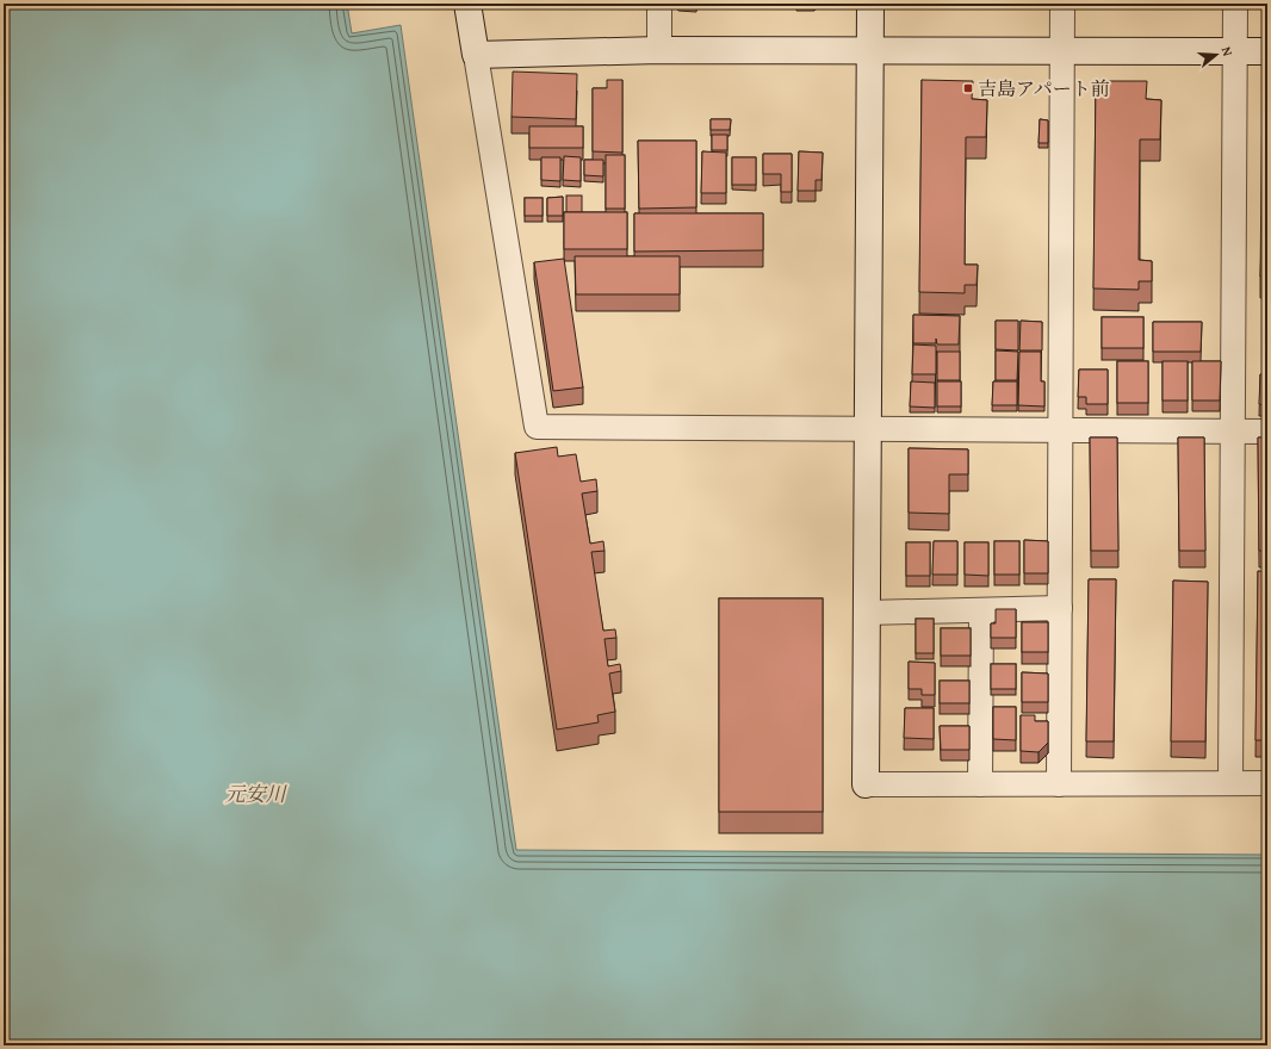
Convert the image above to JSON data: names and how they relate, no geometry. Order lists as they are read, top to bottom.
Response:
{
  "water": ["元安川"],
  "places": {
    "transit": ["吉島アパート前"]
  },
  "north": "right"
}
